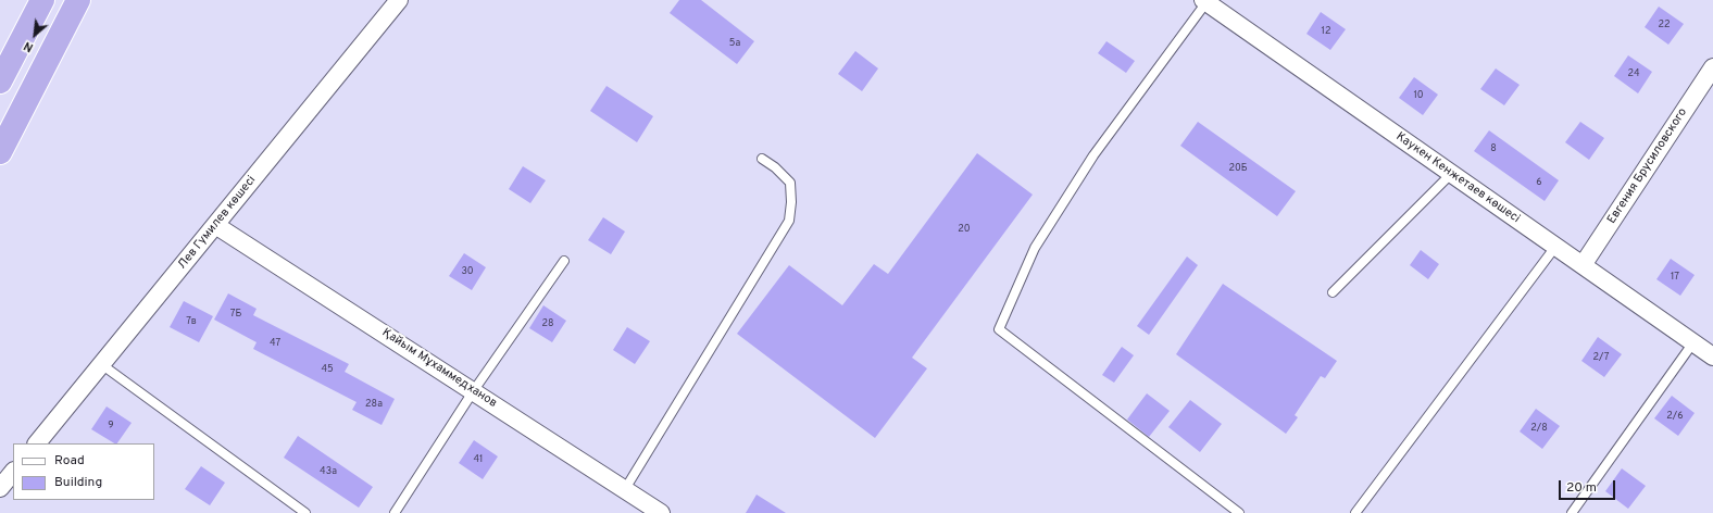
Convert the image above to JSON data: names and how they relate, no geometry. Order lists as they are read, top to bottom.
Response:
{
  "streets": {
    "street": [
      "Евгения Брусиловского",
      "Каукен Кенжетаев көшесі",
      "Лев Гумилев көшесі",
      "Қайым Мұхаммедханов"
    ]
  },
  "crossings": [
    ["Евгения Брусиловского", "Каукен Кенжетаев көшесі"],
    ["Лев Гумилев көшесі", "Қайым Мұхаммедханов"]
  ],
  "house_numbers": [
    "22",
    "12",
    "5а",
    "24",
    "10",
    "8",
    "20Б",
    "6",
    "20",
    "30",
    "17",
    "7Б",
    "7в",
    "28",
    "47",
    "2/7",
    "45",
    "28а",
    "2/6",
    "9",
    "2/8",
    "41",
    "43а"
  ],
  "legend": ["Road", "Building"],
  "scale_bar": "20 m",
  "north": "bottom left"
}
